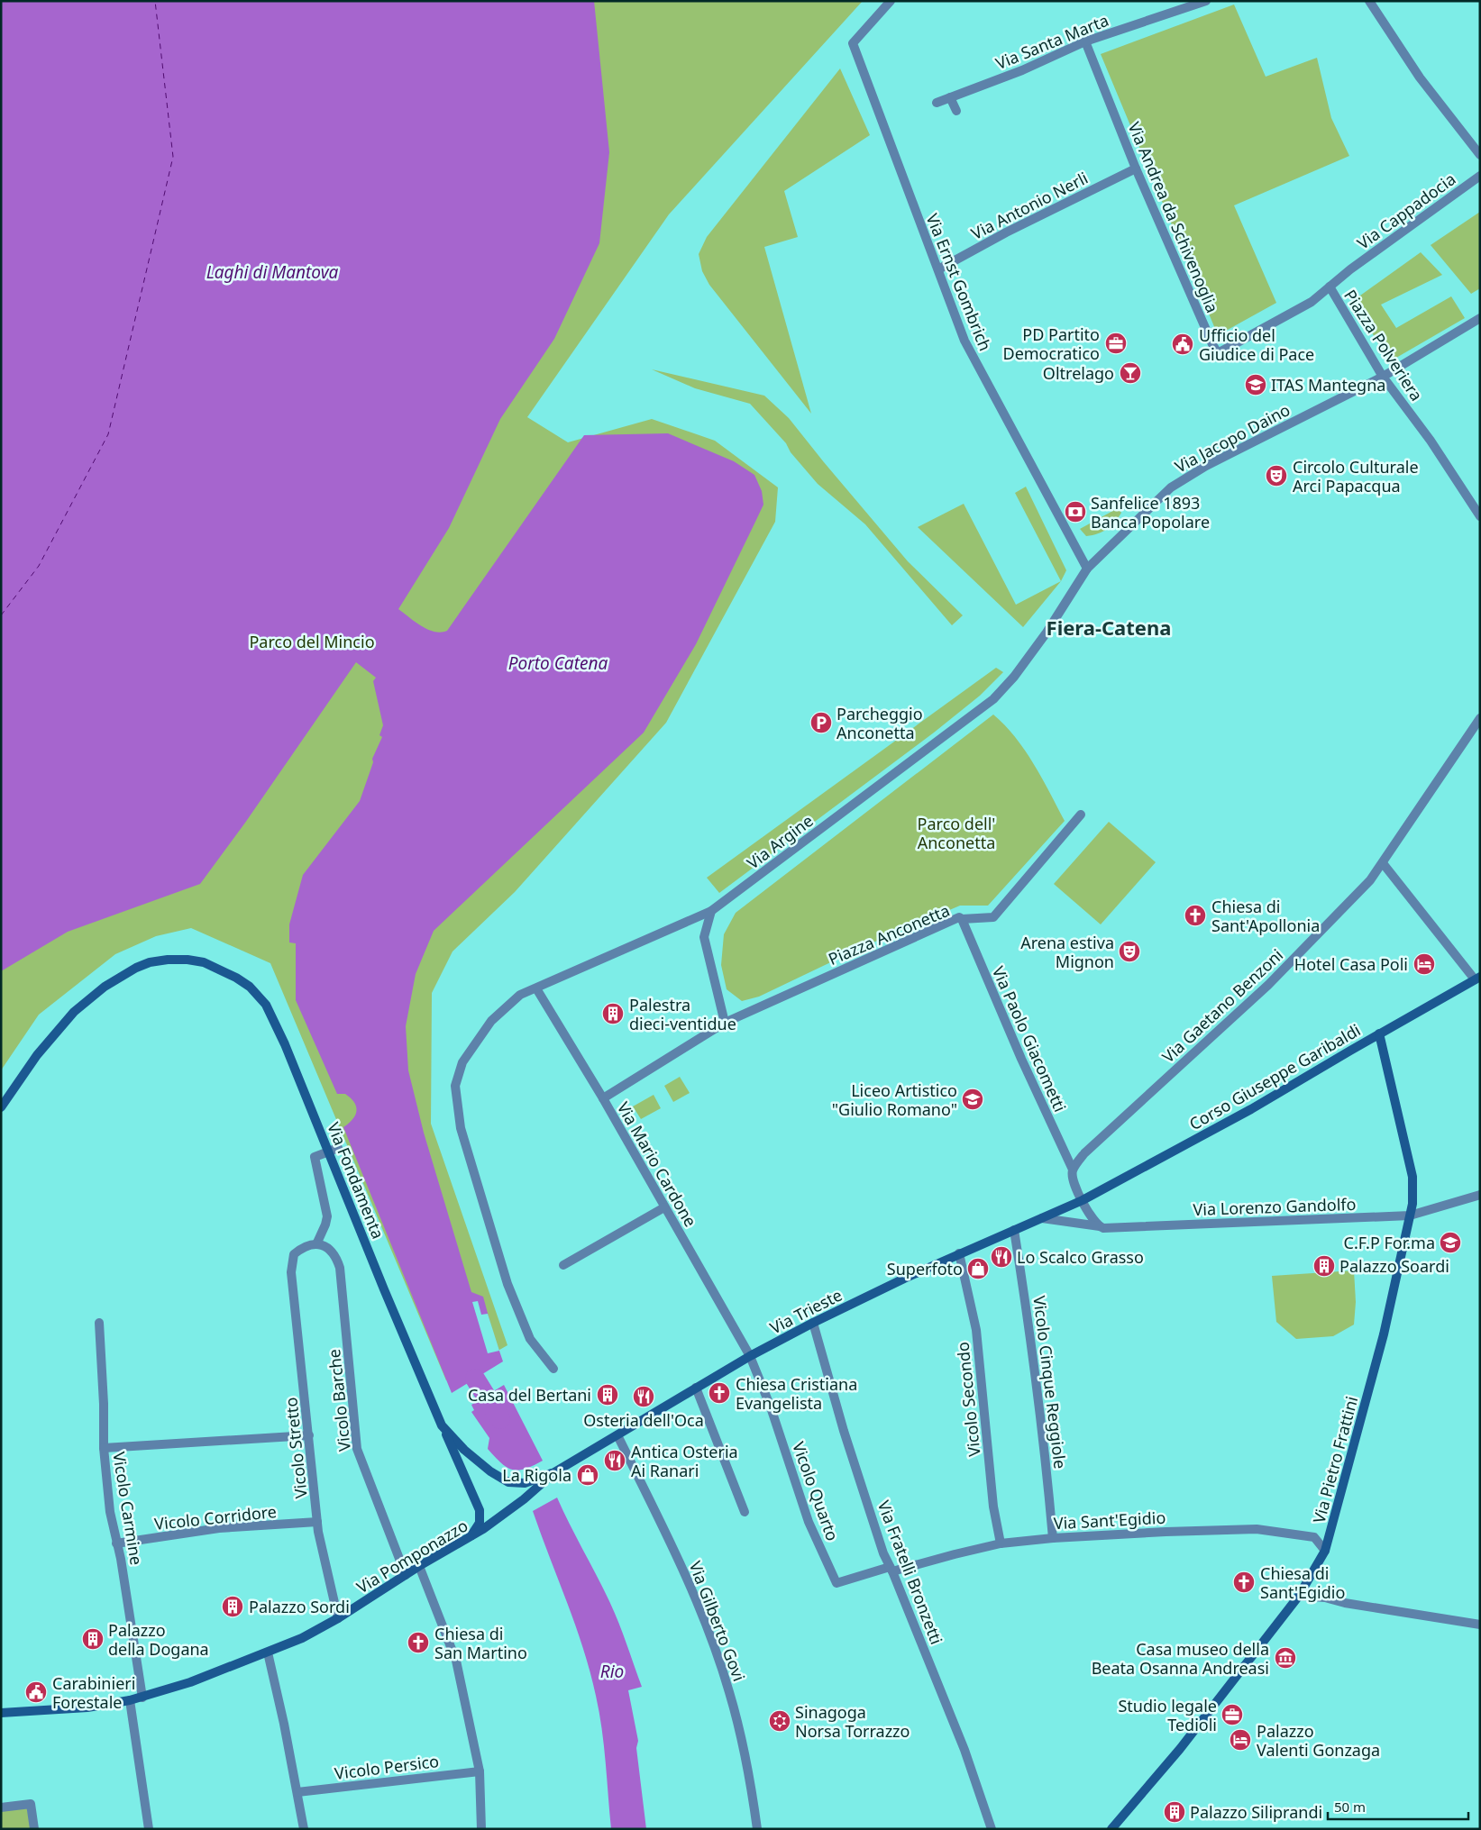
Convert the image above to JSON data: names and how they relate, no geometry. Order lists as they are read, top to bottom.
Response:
{
  "streets": {
    "main road": [
      "Corso Giuseppe Garibaldi",
      "Via Fondamenta",
      "Via Trieste",
      "Via Pietro Frattini",
      "Via Pomponazzo"
    ],
    "street": [
      "Via Santa Marta",
      "Via Antonio Nerli",
      "Via Cappadocia",
      "Via Andrea da Schivenoglia",
      "Via Ernst Gombrich",
      "Piazza Polveriera",
      "Via Jacopo Daino",
      "Via Argine",
      "Piazza Anconetta",
      "Via Gaetano Benzoni",
      "Via Paolo Giacometti",
      "Via Mario Cardone",
      "Via Lorenzo Gandolfo",
      "Vicolo Cinque Reggiole",
      "Vicolo Secondo",
      "Vicolo Barche",
      "Vicolo Stretto",
      "Vicolo Quarto",
      "Vicolo Carmine",
      "Vicolo Corridore",
      "Via Sant'Egidio",
      "Via Fratelli Bronzetti",
      "Via Gilberto Govi",
      "Vicolo Persico"
    ]
  },
  "crossings": [
    ["Via Santa Marta", "Via Andrea da Schivenoglia"],
    ["Via Antonio Nerli", "Via Andrea da Schivenoglia"],
    ["Via Antonio Nerli", "Via Ernst Gombrich"],
    ["Via Cappadocia", "Via Andrea da Schivenoglia"],
    ["Via Cappadocia", "Piazza Polveriera"],
    ["Via Andrea da Schivenoglia", "Piazza Polveriera"],
    ["Via Ernst Gombrich", "Via Jacopo Daino"],
    ["Piazza Polveriera", "Via Jacopo Daino"],
    ["Via Jacopo Daino", "Via Argine"],
    ["Via Argine", "Via Mario Cardone"],
    ["Piazza Anconetta", "Via Paolo Giacometti"],
    ["Piazza Anconetta", "Via Mario Cardone"],
    ["Via Gaetano Benzoni", "Via Paolo Giacometti"],
    ["Corso Giuseppe Garibaldi", "Via Trieste"],
    ["Corso Giuseppe Garibaldi", "Via Pietro Frattini"],
    ["Via Mario Cardone", "Via Trieste"],
    ["Via Mario Cardone", "Vicolo Quarto"],
    ["Via Fondamenta", "Via Trieste"],
    ["Via Fondamenta", "Via Pomponazzo"],
    ["Via Lorenzo Gandolfo", "Via Trieste"],
    ["Via Lorenzo Gandolfo", "Via Pietro Frattini"],
    ["Via Trieste", "Vicolo Cinque Reggiole"],
    ["Via Trieste", "Vicolo Secondo"],
    ["Via Trieste", "Vicolo Quarto"],
    ["Via Trieste", "Via Pomponazzo"],
    ["Via Trieste", "Via Fratelli Bronzetti"],
    ["Via Trieste", "Via Gilberto Govi"],
    ["Vicolo Cinque Reggiole", "Via Sant'Egidio"],
    ["Vicolo Secondo", "Via Sant'Egidio"],
    ["Vicolo Barche", "Vicolo Stretto"],
    ["Vicolo Barche", "Via Pomponazzo"],
    ["Vicolo Stretto", "Vicolo Corridore"],
    ["Vicolo Stretto", "Via Pomponazzo"],
    ["Via Pietro Frattini", "Via Sant'Egidio"],
    ["Vicolo Quarto", "Via Sant'Egidio"],
    ["Vicolo Quarto", "Via Fratelli Bronzetti"],
    ["Vicolo Carmine", "Vicolo Corridore"],
    ["Vicolo Carmine", "Via Pomponazzo"],
    ["Via Sant'Egidio", "Via Fratelli Bronzetti"]
  ],
  "districts": ["Fiera-Catena"],
  "water": ["Laghi di Mantova", "Porto Catena", "Rio"],
  "parks": ["Parco del Mincio", "Parco dell' Anconetta"],
  "places": {
    "office": ["PD Partito Democratico", "Studio legale Tedioli"],
    "public building": ["Ufficio del Giudice di Pace", "Carabinieri Forestale"],
    "bar": ["Oltrelago"],
    "school or university": ["ITAS Mantegna", "Liceo Artistico \"Giulio Romano\"", "C.F.P For.ma"],
    "theatre": ["Circolo Culturale Arci Papacqua", "Arena estiva Mignon"],
    "bank": ["Sanfelice 1893 Banca Popolare"],
    "parking": ["Parcheggio Anconetta"],
    "church": [
      "Chiesa di Sant'Apollonia",
      "Chiesa Cristiana Evangelista",
      "Chiesa di Sant'Egidio",
      "Chiesa di San Martino"
    ],
    "hotel": ["Hotel Casa Poli", "Palazzo Valenti Gonzaga"],
    "building": [
      "Palestra dieci-ventidue",
      "Palazzo Soardi",
      "Casa del Bertani",
      "Palazzo Sordi",
      "Palazzo della Dogana",
      "Palazzo Siliprandi"
    ],
    "restaurant": ["Lo Scalco Grasso", "Osteria dell'Oca", "Antica Osteria Ai Ranari"],
    "shop": ["Superfoto", "La Rigola"],
    "museum": ["Casa museo della Beata Osanna Andreasi"],
    "synagogue": ["Sinagoga Norsa Torrazzo"]
  },
  "scale_bar": "50 m"
}
